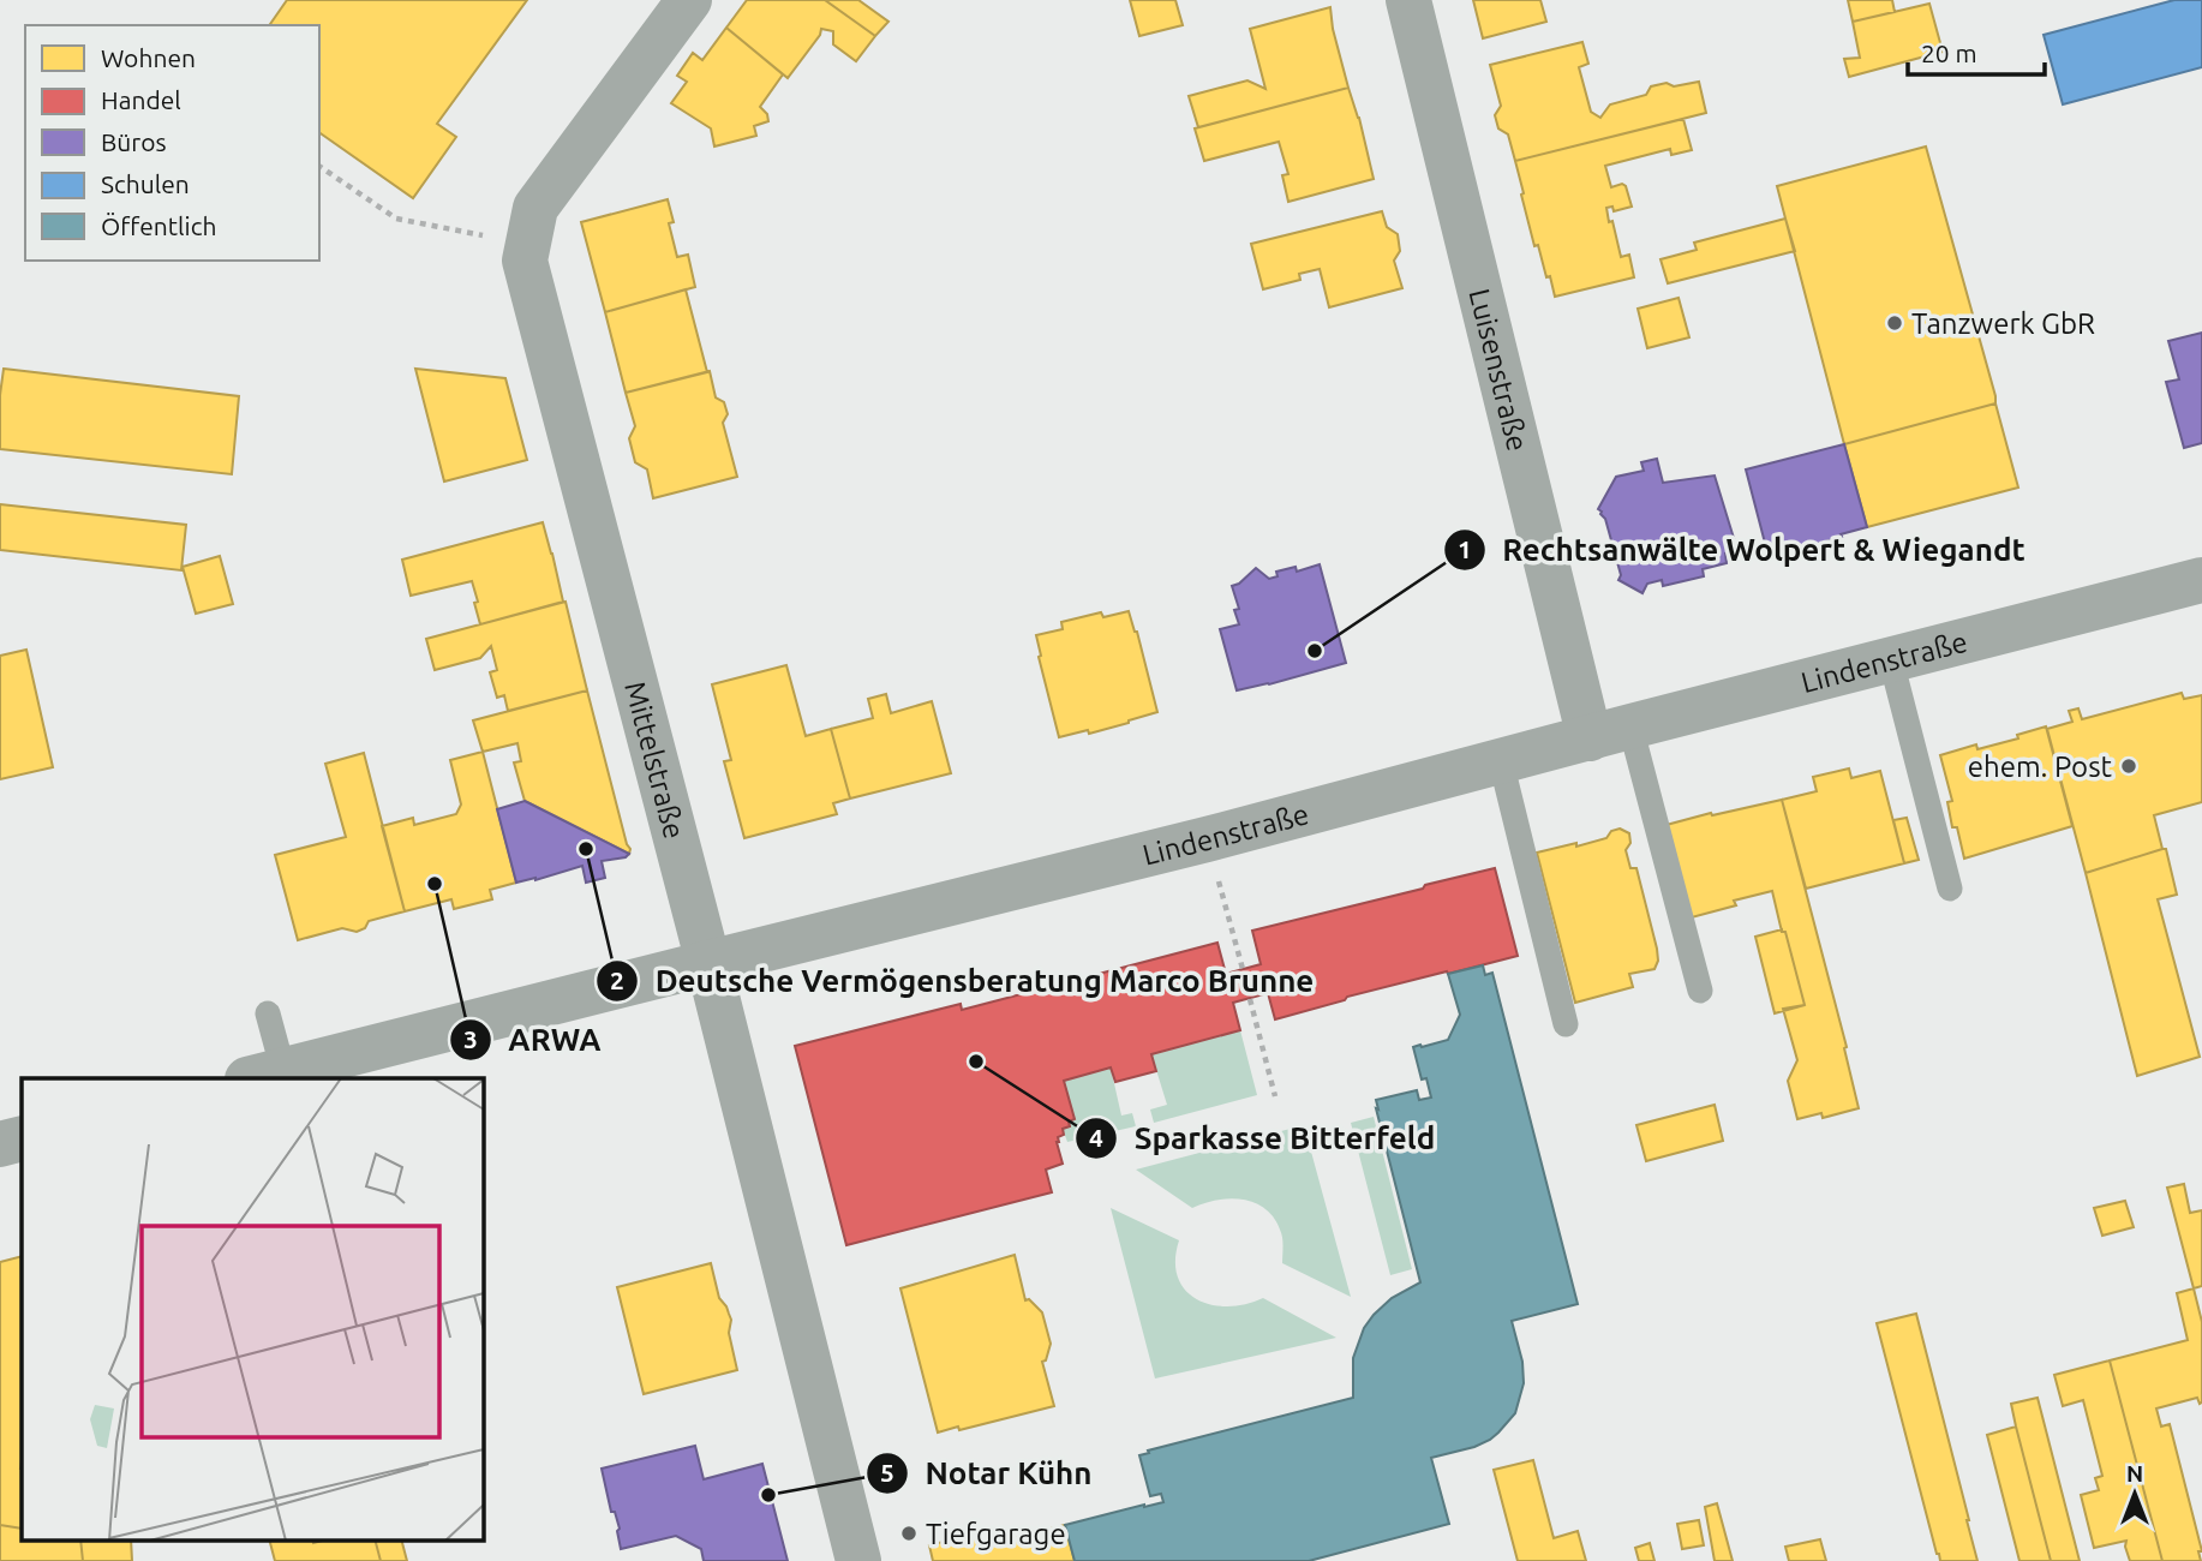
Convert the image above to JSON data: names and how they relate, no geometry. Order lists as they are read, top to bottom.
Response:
{
  "streets": {
    "street": ["Luisenstraße", "Lindenstraße", "Mittelstraße"]
  },
  "crossings": [
    ["Luisenstraße", "Lindenstraße"],
    ["Lindenstraße", "Mittelstraße"]
  ],
  "places": [
    "Tanzwerk GbR",
    "Rechtsanwälte Wolpert & Wiegandt",
    "ehem. Post",
    "Deutsche Vermögensberatung Marco Brunne",
    "ARWA",
    "Sparkasse Bitterfeld",
    "Notar Kühn",
    "Tiefgarage"
  ],
  "legend": [
    "Wohnen",
    "Handel",
    "Büros",
    "Schulen",
    "Öffentlich"
  ],
  "scale_bar": "20 m",
  "north": "top"
}
